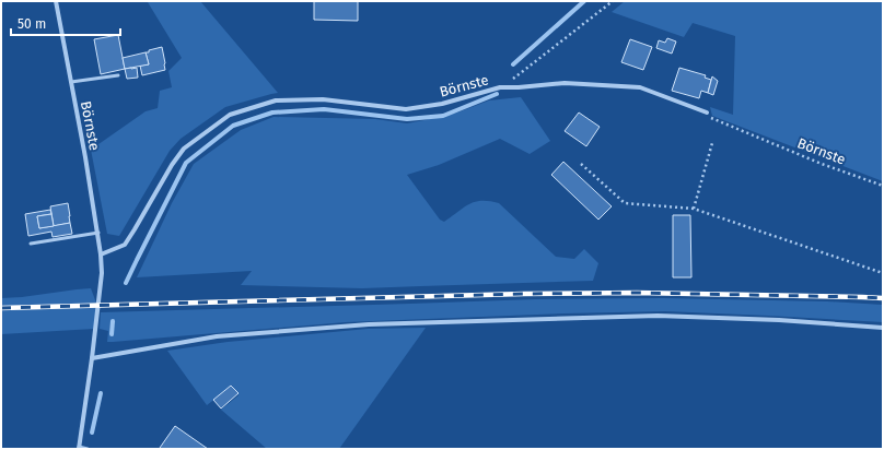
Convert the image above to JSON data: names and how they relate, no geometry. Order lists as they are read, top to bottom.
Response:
{
  "streets": {
    "street": ["Börnste"]
  },
  "scale_bar": "50 m"
}
